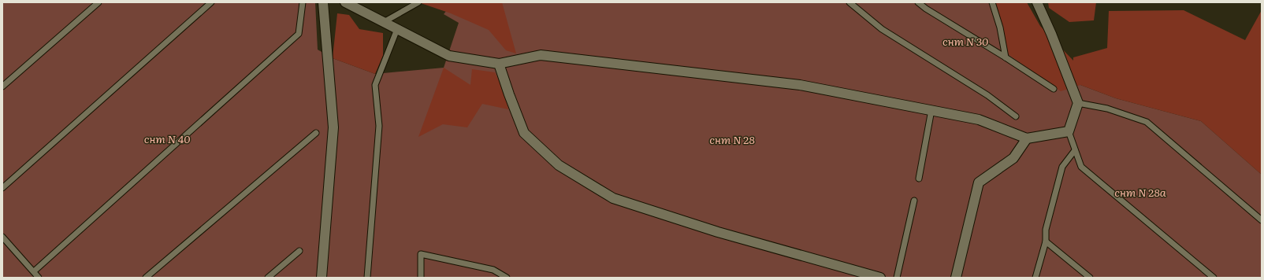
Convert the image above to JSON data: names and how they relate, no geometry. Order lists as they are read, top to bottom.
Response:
{
  "parks": [
    "снт N 30",
    "снт N 40",
    "снт N 28",
    "снт N 28а"
  ]
}
